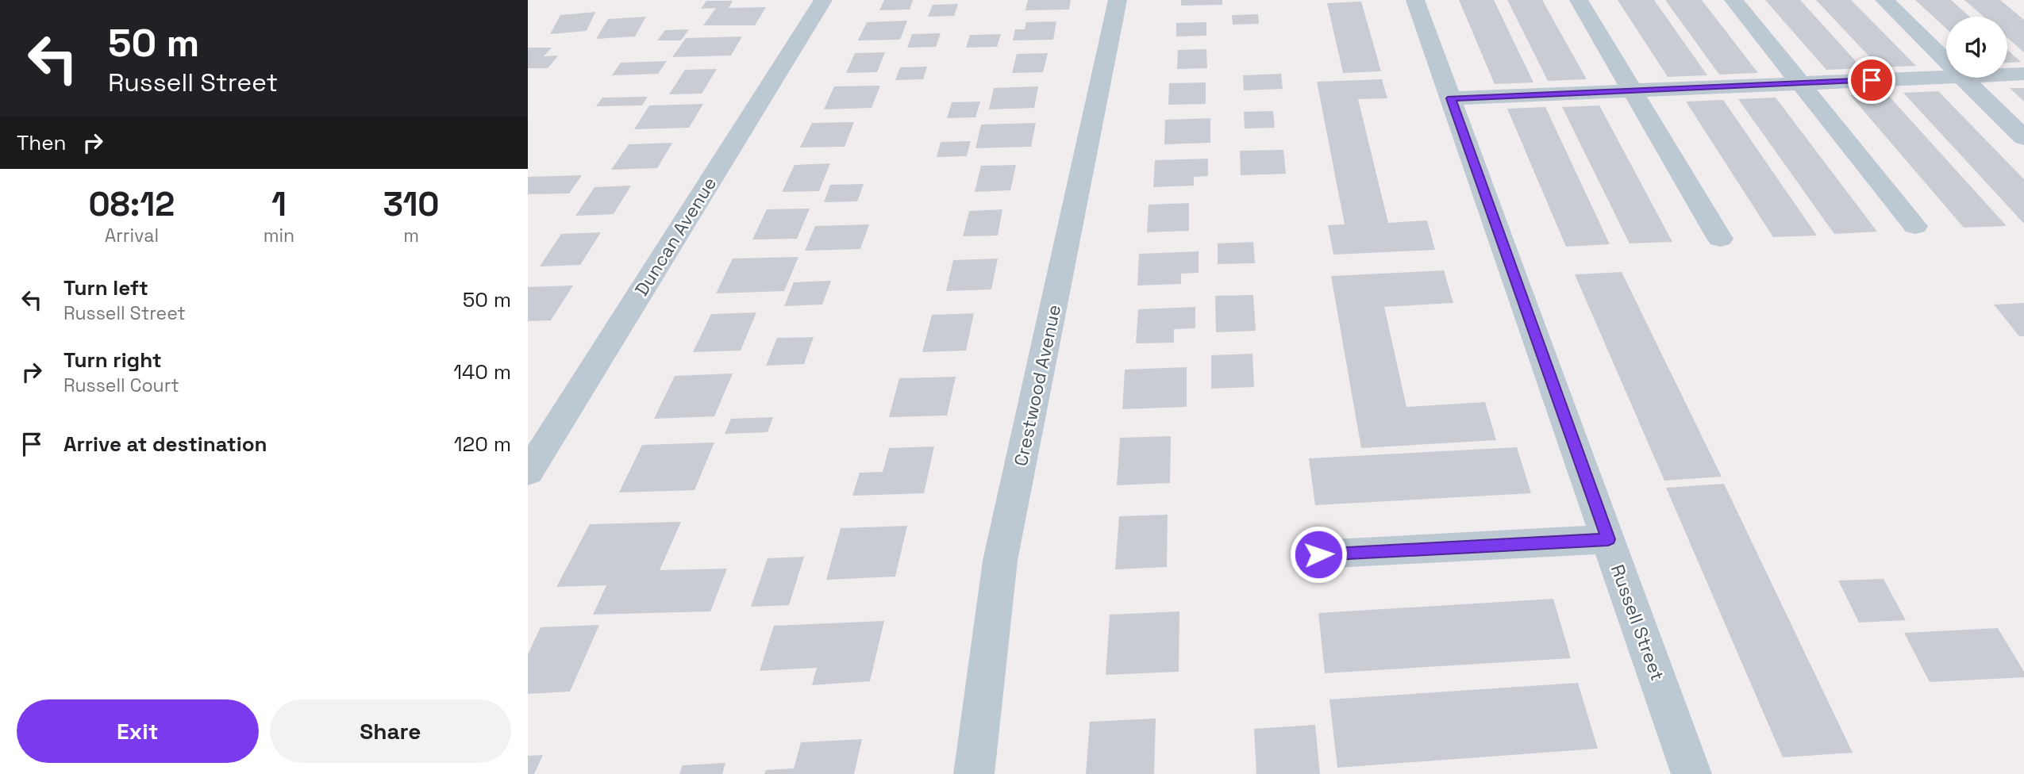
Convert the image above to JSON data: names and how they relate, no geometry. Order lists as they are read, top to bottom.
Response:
{
  "streets": {
    "street": ["Duncan Avenue", "Crestwood Avenue", "Russell Street"]
  },
  "page": {
    "turn": ["50 m", "Russell Street"],
    "then": "Then",
    "eta": [
      "08:12",
      "Arrival",
      "1",
      "min",
      "310",
      "m"
    ],
    "list": [
      {
        "name": "Turn left",
        "note": "Russell Street",
        "value": "50 m"
      },
      {
        "name": "Turn right",
        "note": "Russell Court",
        "value": "140 m"
      },
      {
        "name": "Arrive at destination",
        "value": "120 m"
      }
    ],
    "buttons": ["Exit", "Share"]
  }
}
